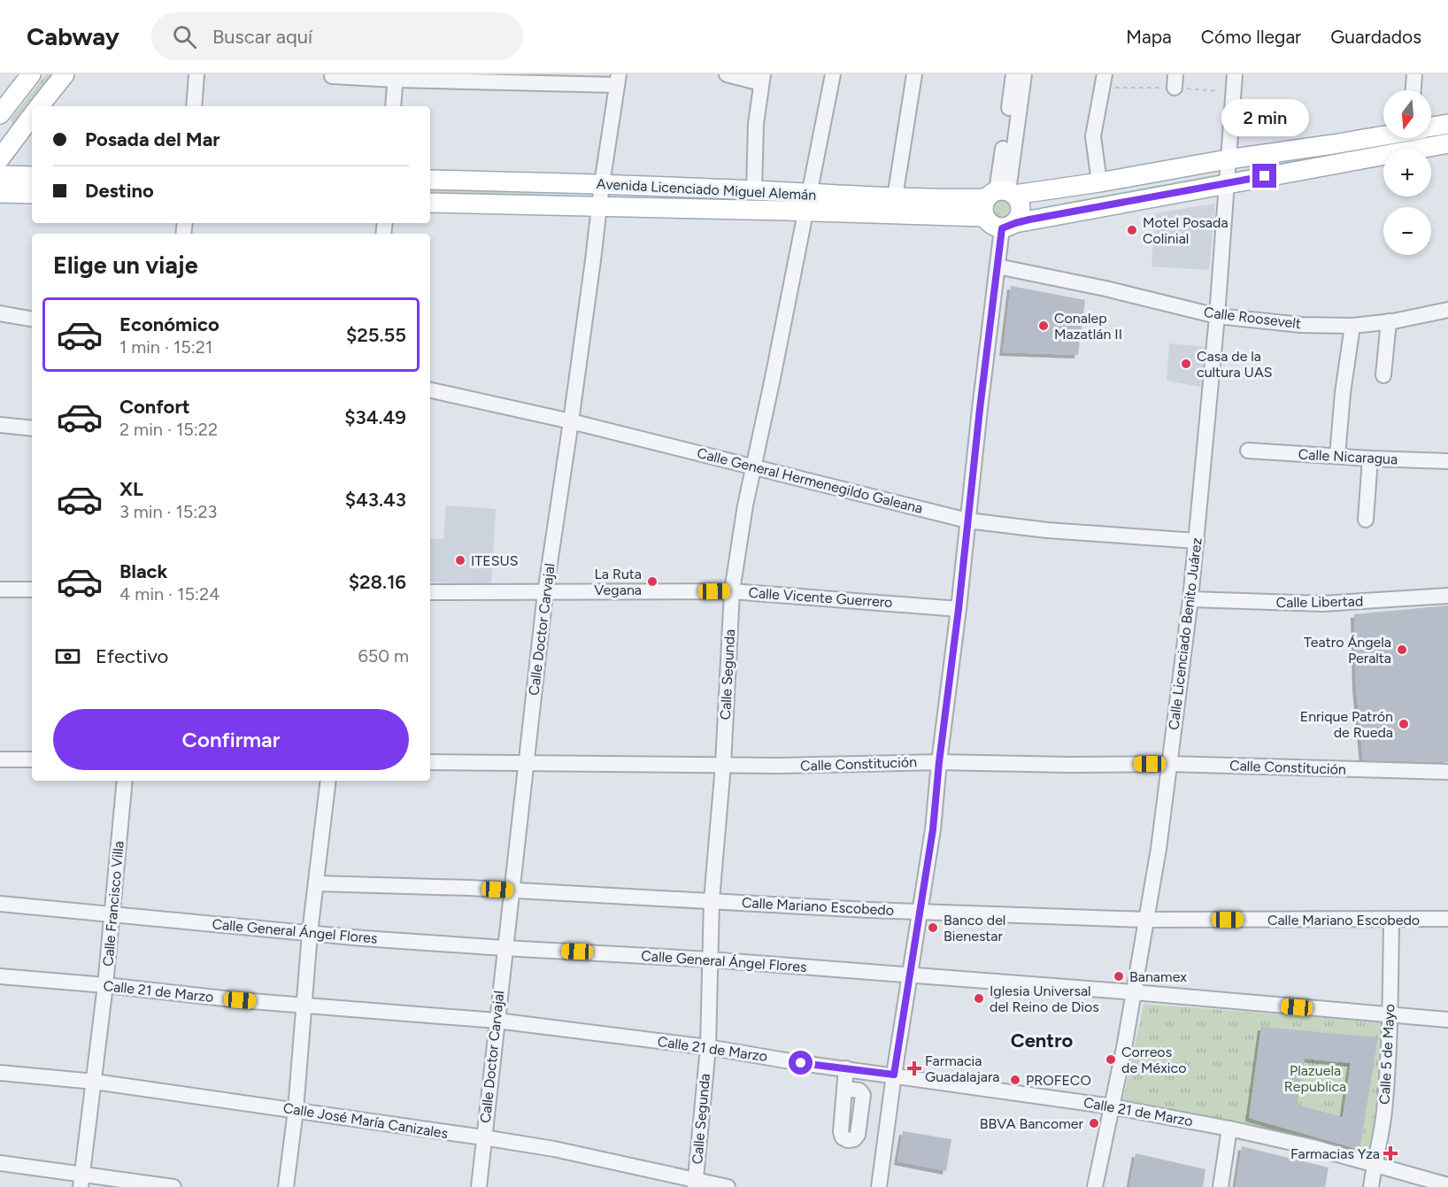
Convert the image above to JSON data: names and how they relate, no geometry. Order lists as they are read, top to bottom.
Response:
{
  "streets": {
    "main road": ["Avenida Licenciado Miguel Alemán"],
    "street": [
      "Calle Roosevelt",
      "Calle Nicaragua",
      "Calle General Hermenegildo Galeana",
      "Calle Vicente Guerrero",
      "Calle Libertad",
      "Calle Doctor Carvajal",
      "Calle Licenciado Benito Juárez",
      "Calle Segunda",
      "Calle Constitución",
      "Calle Francisco Villa",
      "Calle Mariano Escobedo",
      "Calle General Ángel Flores",
      "Calle 21 de Marzo",
      "Calle 5 de Mayo",
      "Calle José María Canizales"
    ]
  },
  "crossings": [
    ["Avenida Licenciado Miguel Alemán", "Calle Doctor Carvajal"],
    ["Avenida Licenciado Miguel Alemán", "Calle Licenciado Benito Juárez"],
    ["Avenida Licenciado Miguel Alemán", "Calle Segunda"],
    ["Calle Roosevelt", "Calle Licenciado Benito Juárez"],
    ["Calle General Hermenegildo Galeana", "Calle Doctor Carvajal"],
    ["Calle General Hermenegildo Galeana", "Calle Licenciado Benito Juárez"],
    ["Calle General Hermenegildo Galeana", "Calle Segunda"],
    ["Calle Vicente Guerrero", "Calle Doctor Carvajal"],
    ["Calle Vicente Guerrero", "Calle Segunda"],
    ["Calle Libertad", "Calle Licenciado Benito Juárez"],
    ["Calle Doctor Carvajal", "Calle Constitución"],
    ["Calle Doctor Carvajal", "Calle Mariano Escobedo"],
    ["Calle Doctor Carvajal", "Calle General Ángel Flores"],
    ["Calle Doctor Carvajal", "Calle 21 de Marzo"],
    ["Calle Doctor Carvajal", "Calle José María Canizales"],
    ["Calle Licenciado Benito Juárez", "Calle Constitución"],
    ["Calle Licenciado Benito Juárez", "Calle Mariano Escobedo"],
    ["Calle Licenciado Benito Juárez", "Calle General Ángel Flores"],
    ["Calle Licenciado Benito Juárez", "Calle 21 de Marzo"],
    ["Calle Segunda", "Calle Constitución"],
    ["Calle Segunda", "Calle Mariano Escobedo"],
    ["Calle Segunda", "Calle General Ángel Flores"],
    ["Calle Segunda", "Calle 21 de Marzo"],
    ["Calle Segunda", "Calle José María Canizales"],
    ["Calle Francisco Villa", "Calle General Ángel Flores"],
    ["Calle Francisco Villa", "Calle 21 de Marzo"],
    ["Calle Francisco Villa", "Calle José María Canizales"],
    ["Calle Mariano Escobedo", "Calle 5 de Mayo"],
    ["Calle General Ángel Flores", "Calle 5 de Mayo"],
    ["Calle 21 de Marzo", "Calle 5 de Mayo"]
  ],
  "districts": ["Centro"],
  "parks": ["Plazuela Republica"],
  "places": {
    "other": [
      "Motel Posada Colinial",
      "Conalep Mazatlán II",
      "Casa de la cultura UAS",
      "ITESUS",
      "La Ruta Vegana",
      "Teatro Ángela Peralta",
      "Enrique Patrón de Rueda",
      "Banco del Bienestar",
      "Banamex",
      "Iglesia Universal del Reino de Dios",
      "Correos de México",
      "PROFECO",
      "BBVA Bancomer"
    ],
    "health": ["Farmacia Guadalajara", "Farmacias Yza"]
  },
  "north": "bottom",
  "page": {
    "header": "Cabway",
    "search": "Buscar aquí",
    "nav": ["Mapa", "Cómo llegar", "Guardados"],
    "map_buttons": ["+", "−"],
    "bubble": "2 min",
    "banner": ["Posada del Mar", "Destino"],
    "heading": "Elige un viaje",
    "list": [
      {
        "name": "Económico",
        "note": "1 min · 15:21",
        "value": "$25.55"
      },
      {
        "name": "Confort",
        "note": "2 min · 15:22",
        "value": "$34.49"
      },
      {
        "name": "XL",
        "note": "3 min · 15:23",
        "value": "$43.43"
      },
      {
        "name": "Black",
        "note": "4 min · 15:24",
        "value": "$28.16"
      }
    ],
    "pay": ["Efectivo", "650 m"],
    "buttons": "Confirmar"
  }
}
